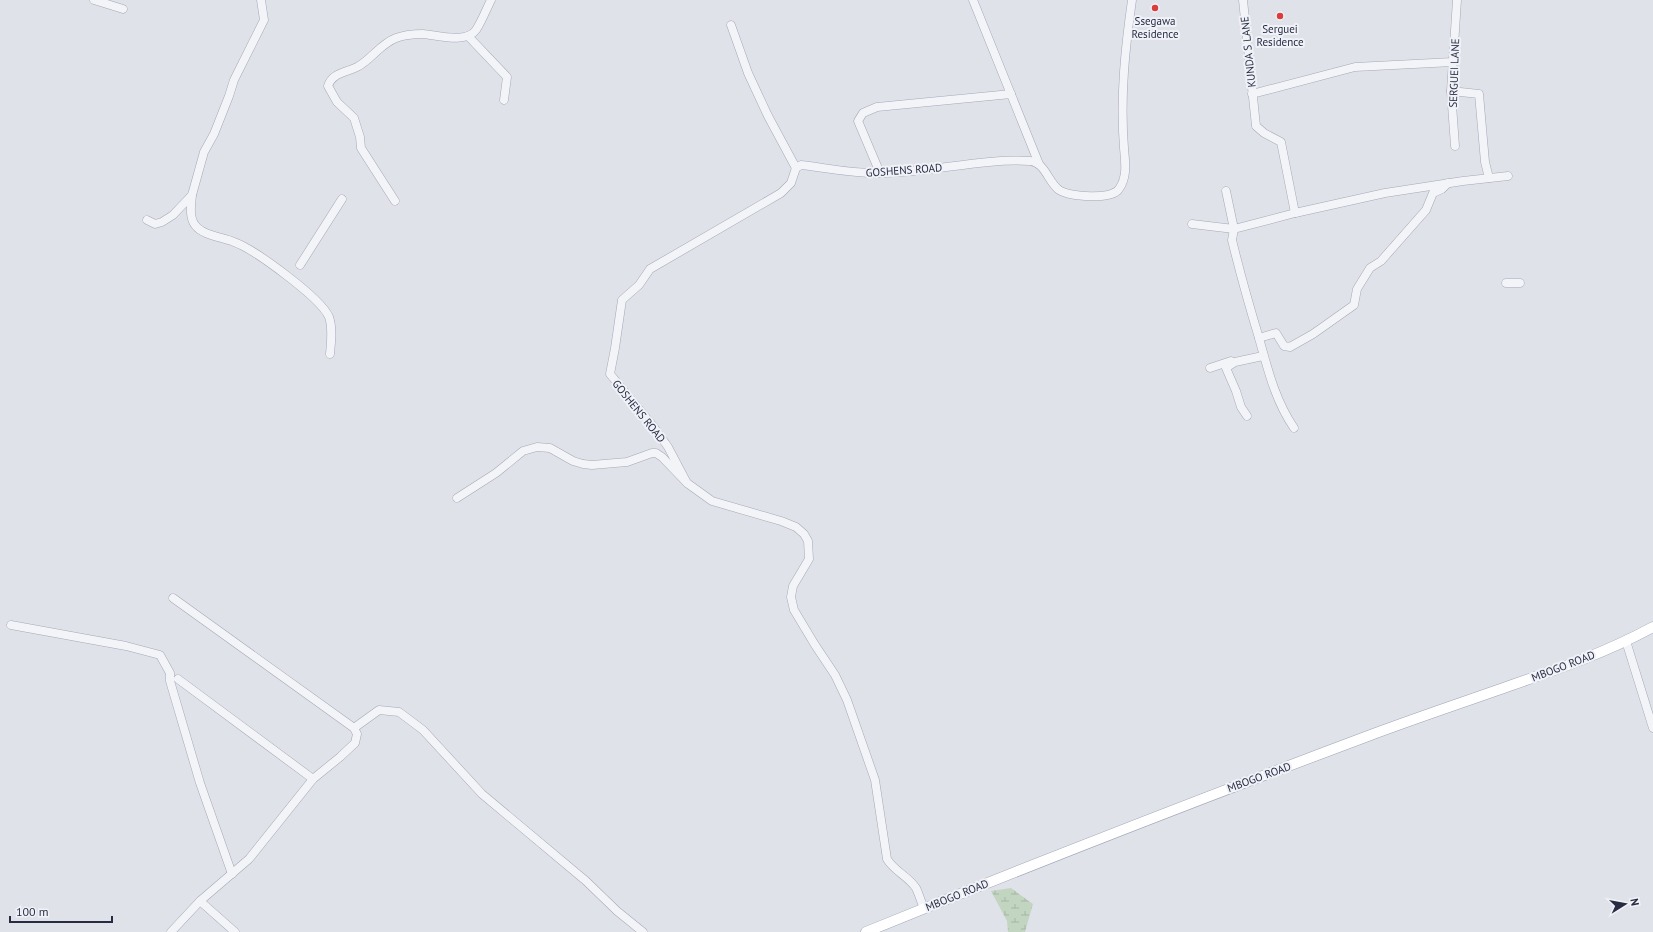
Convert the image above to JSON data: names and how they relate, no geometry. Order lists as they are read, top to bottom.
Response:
{
  "streets": {
    "main road": ["MBOGO ROAD"],
    "street": ["KUNDA S LANE", "SERGUEI LANE", "GOSHENS ROAD"]
  },
  "places": ["Ssegawa Residence", "Serguei Residence"],
  "scale_bar": "100 m",
  "north": "right"
}
